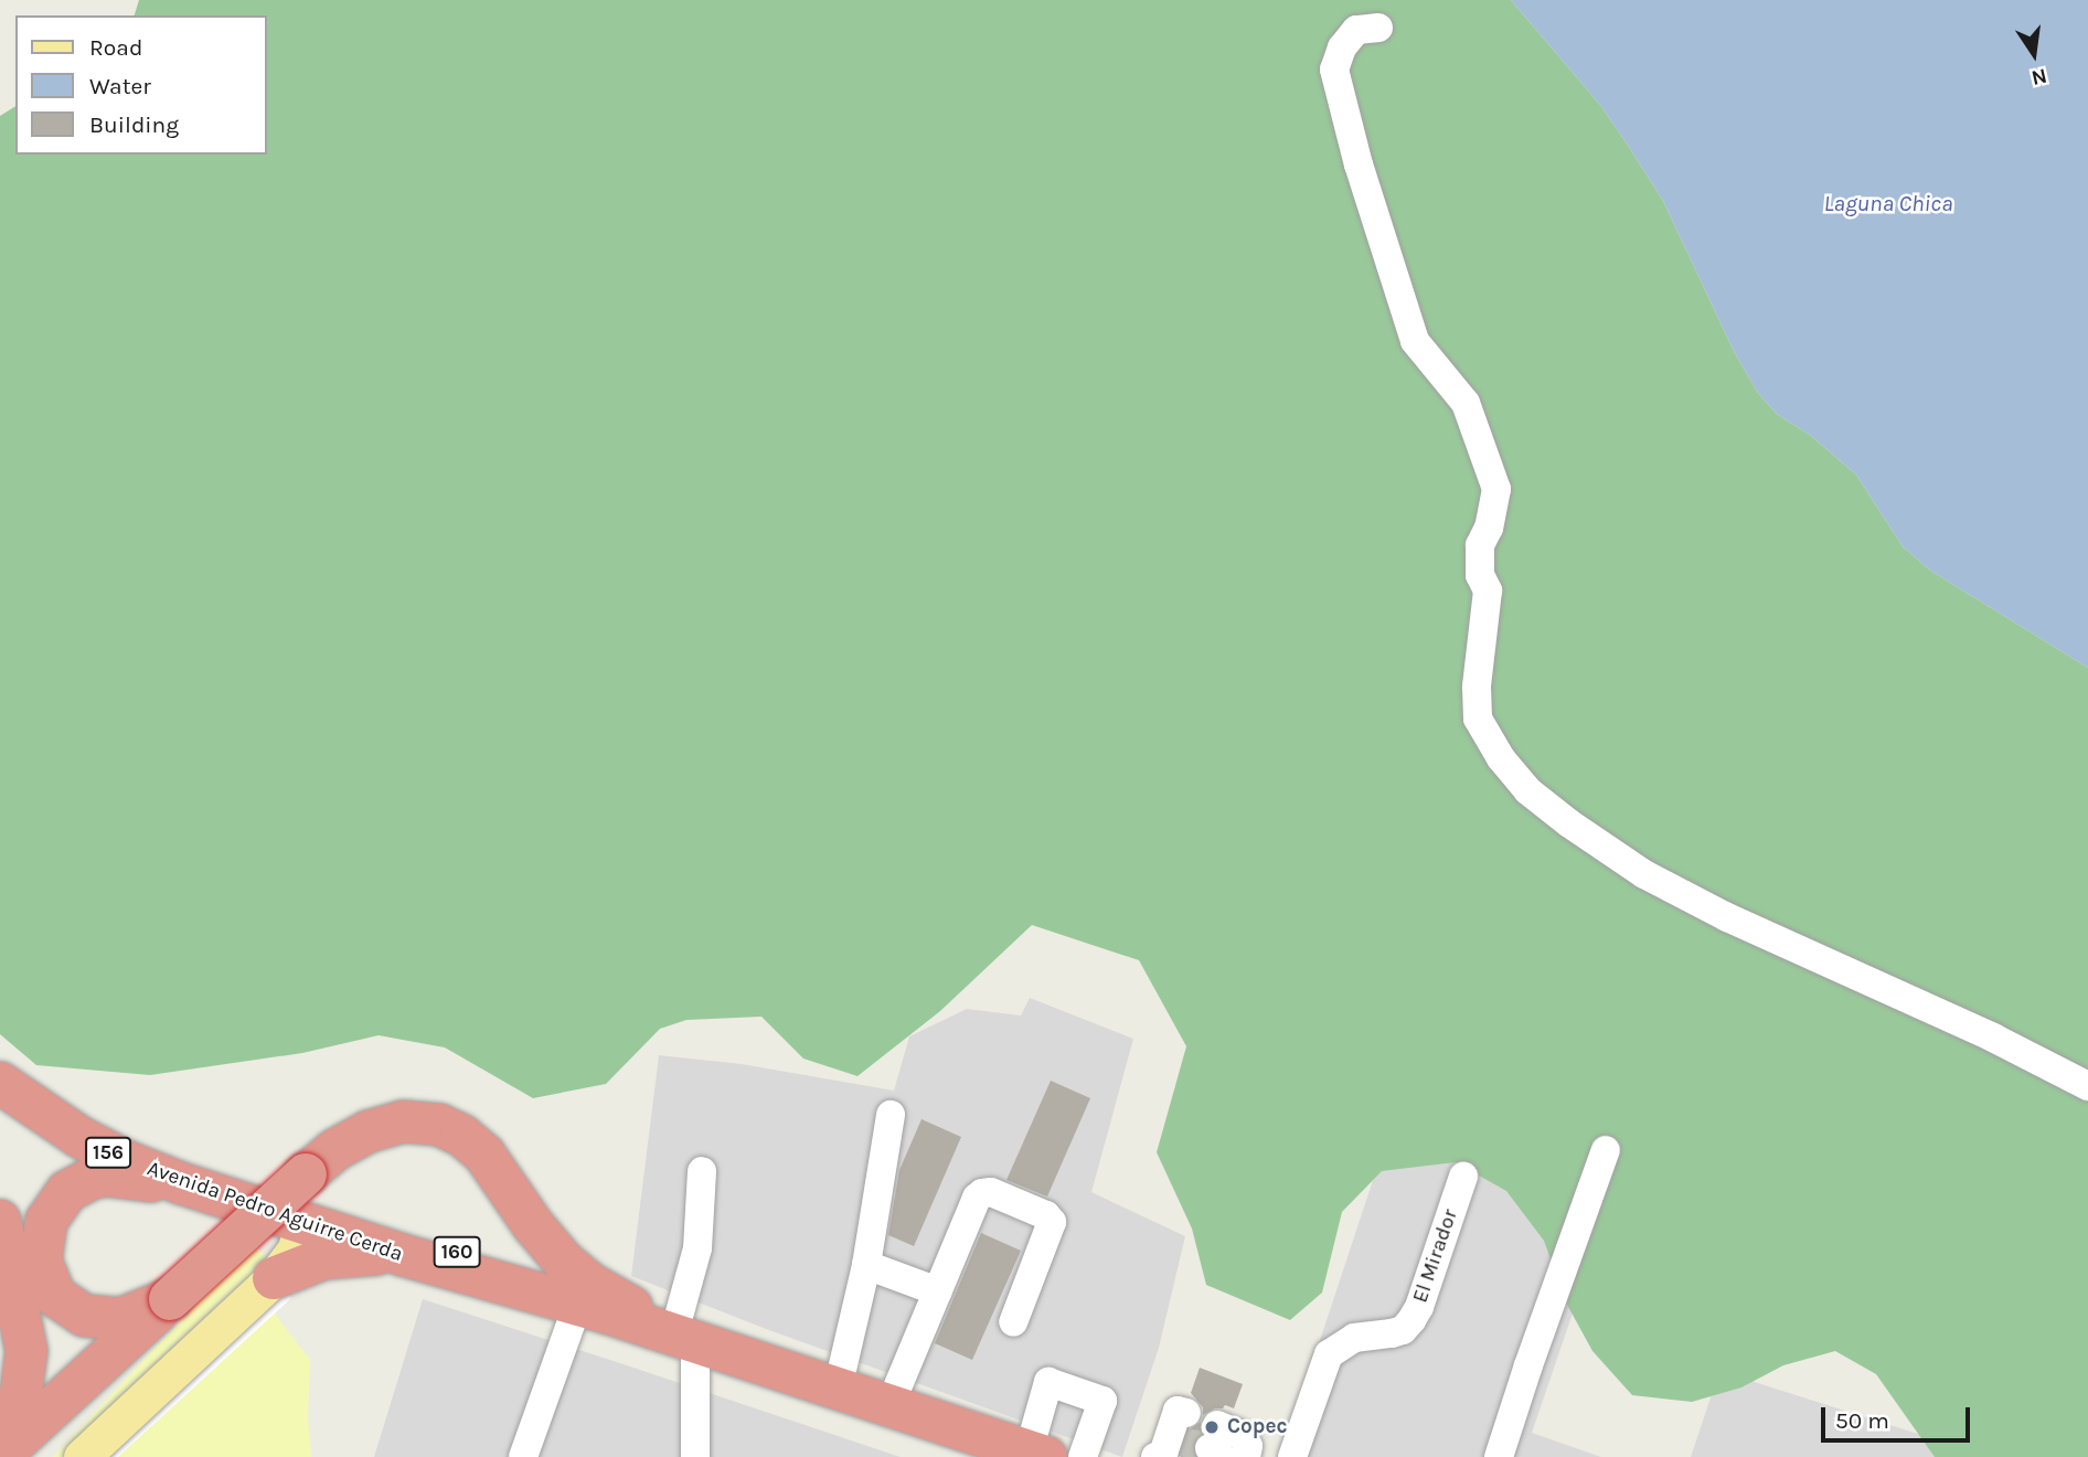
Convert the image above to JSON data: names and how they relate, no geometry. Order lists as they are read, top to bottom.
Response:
{
  "streets": {
    "highway": ["156", "Avenida Pedro Aguirre Cerda", "160"],
    "street": ["El Mirador"]
  },
  "crossings": [
    ["156", "Avenida Pedro Aguirre Cerda"]
  ],
  "water": ["Laguna Chica"],
  "places": ["Copec"],
  "legend": ["Road", "Water", "Building"],
  "scale_bar": "50 m",
  "north": "bottom"
}
